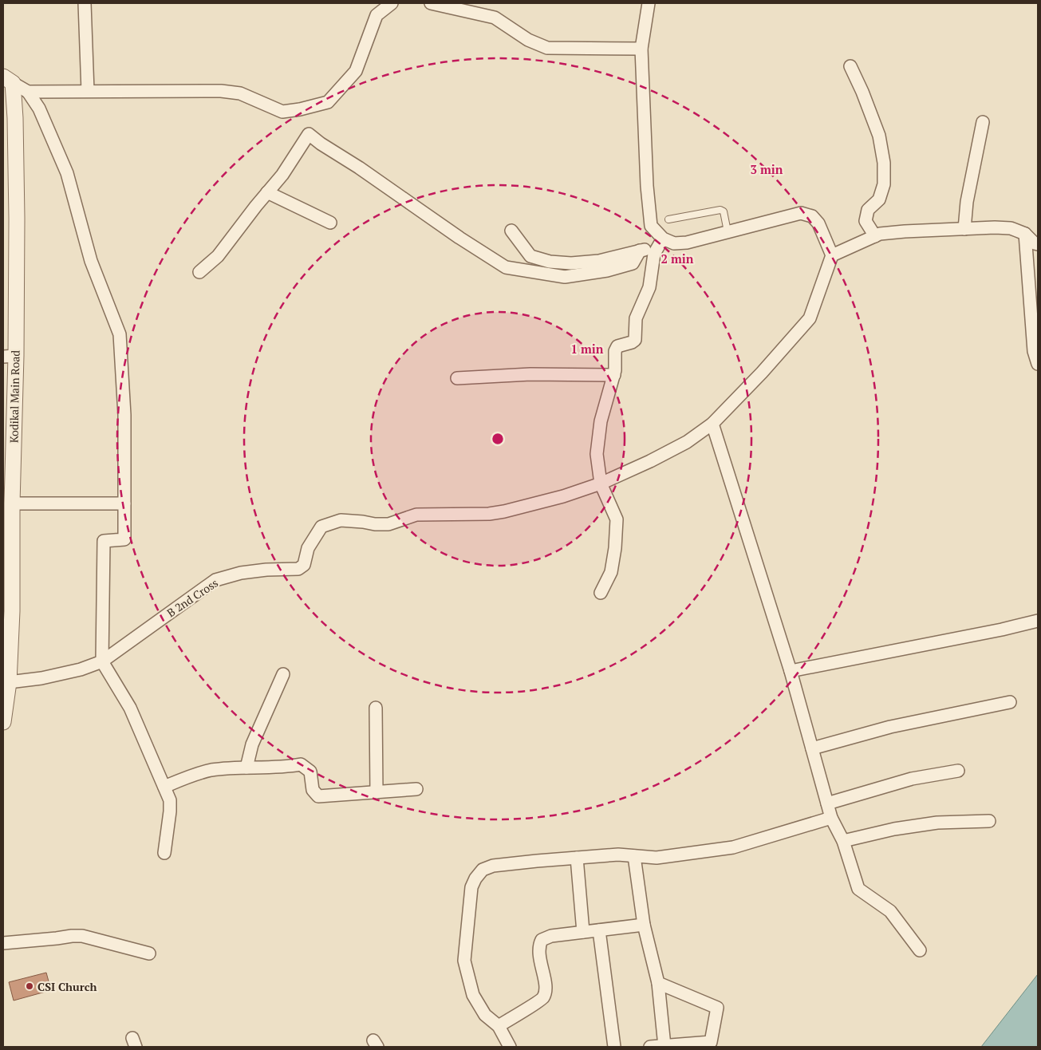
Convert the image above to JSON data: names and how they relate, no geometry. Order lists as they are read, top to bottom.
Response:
{
  "streets": {
    "street": ["Kodikal Main Road", "B 2nd Cross"]
  },
  "crossings": [
    ["Kodikal Main Road", "B 2nd Cross"]
  ],
  "places": ["CSI Church"],
  "rings": ["3 min", "2 min", "1 min"]
}
